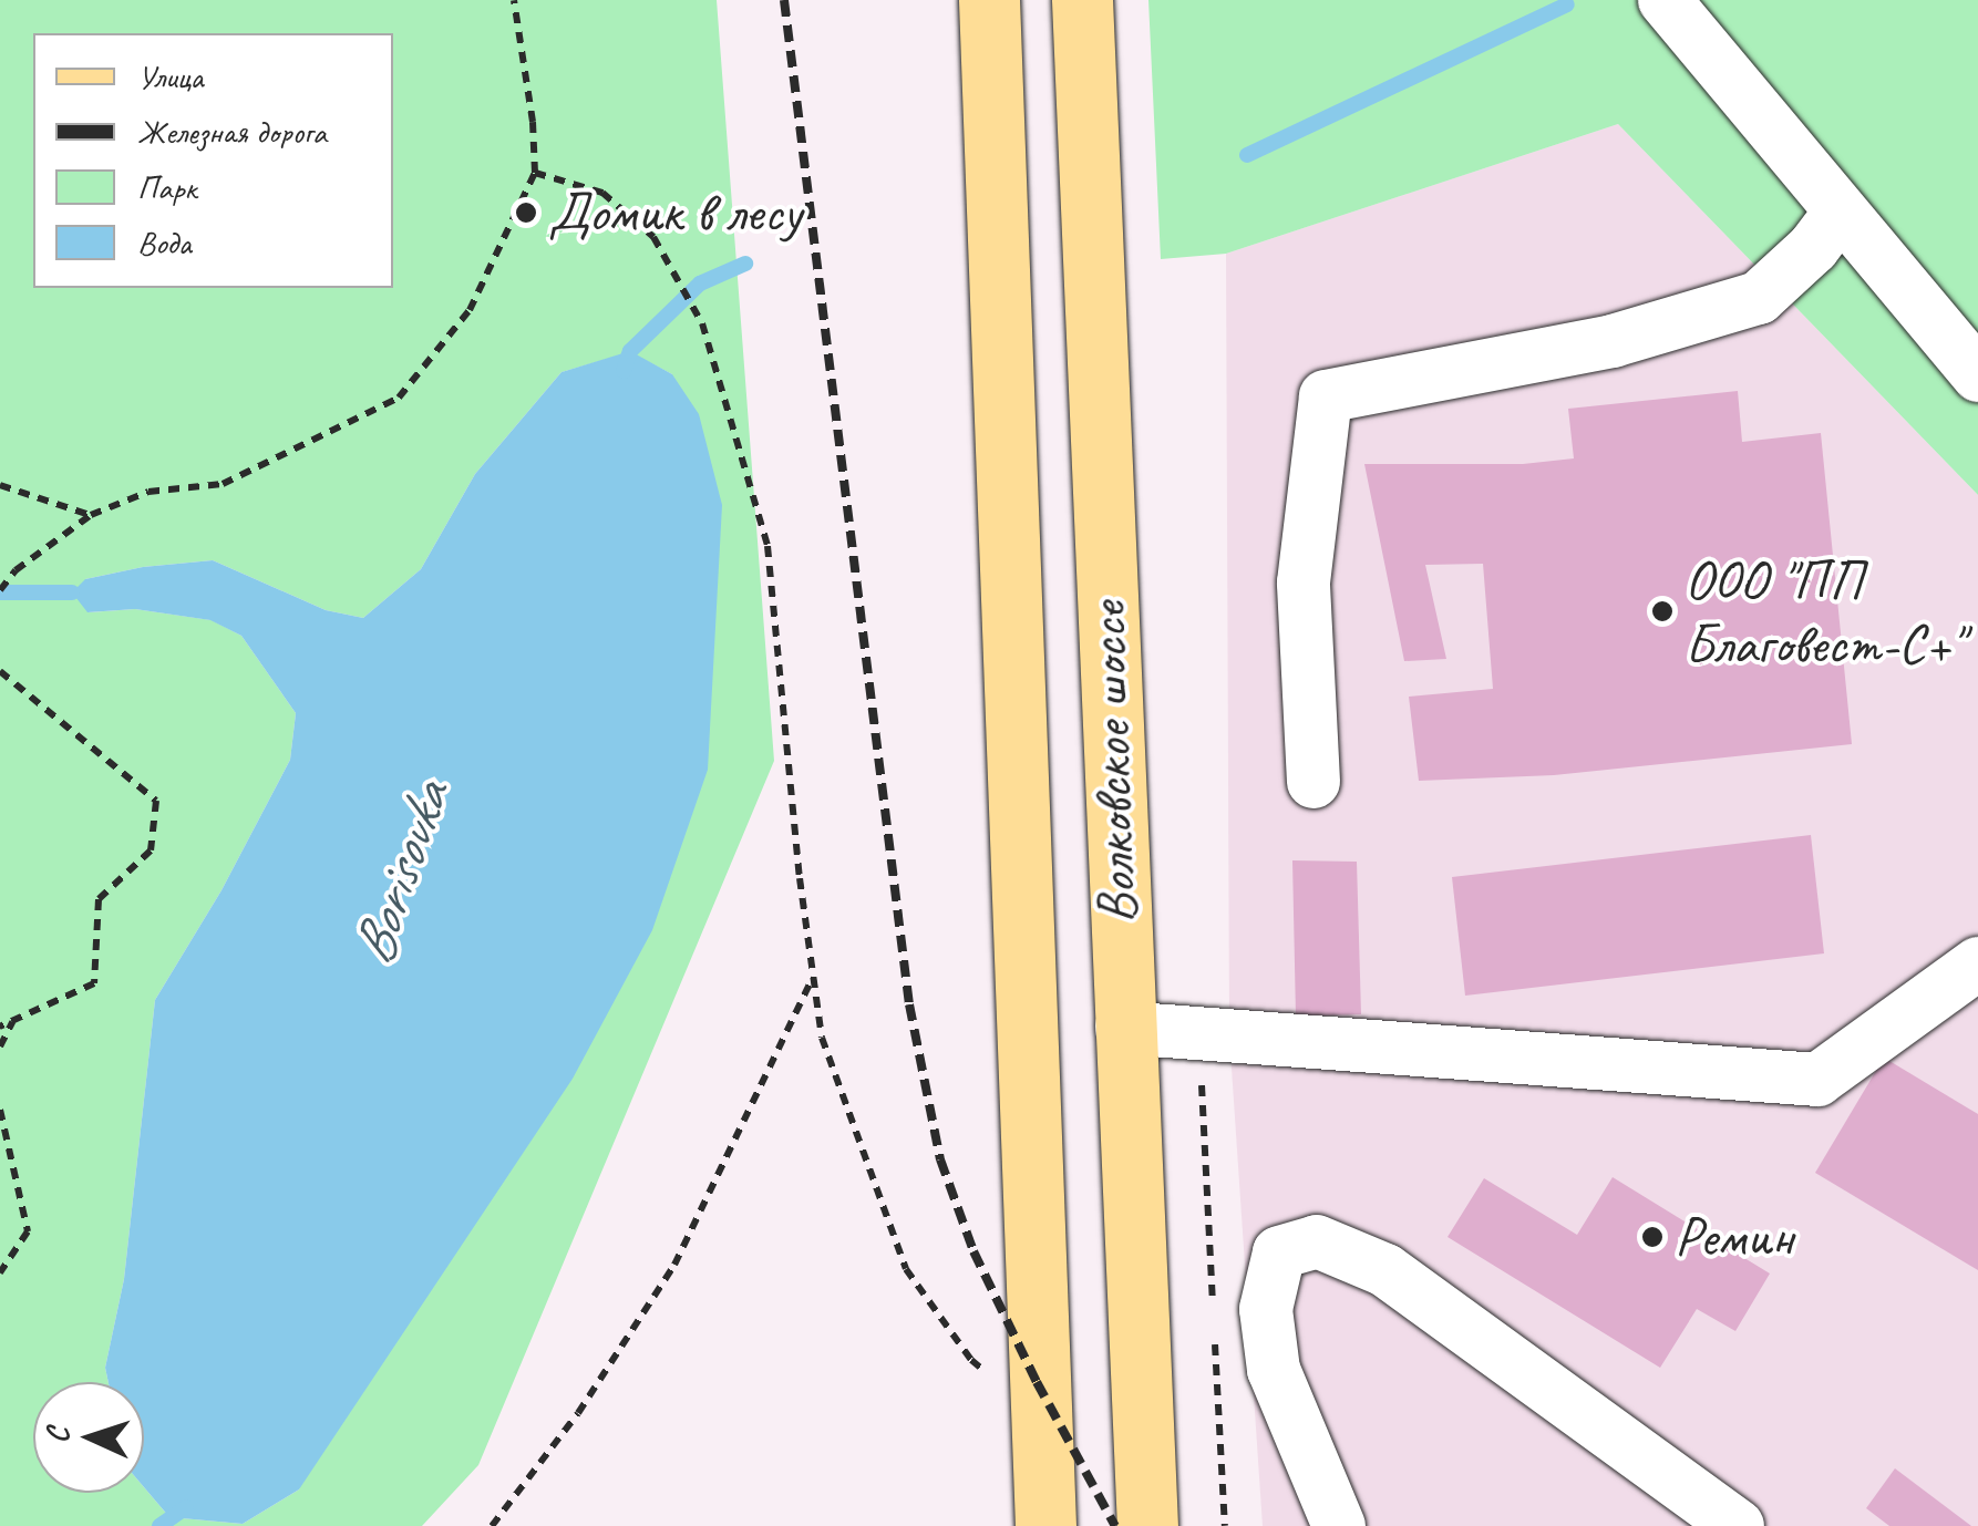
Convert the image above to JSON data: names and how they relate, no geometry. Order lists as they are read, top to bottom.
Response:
{
  "streets": {
    "main road": ["Волковское шоссе"]
  },
  "water": ["Borisovka"],
  "places": ["Домик в лесу", "ООО \"ПП Благовест-С+\"", "Ремин"],
  "legend": [
    "Улица",
    "Железная дорога",
    "Парк",
    "Вода"
  ],
  "north": "left"
}
